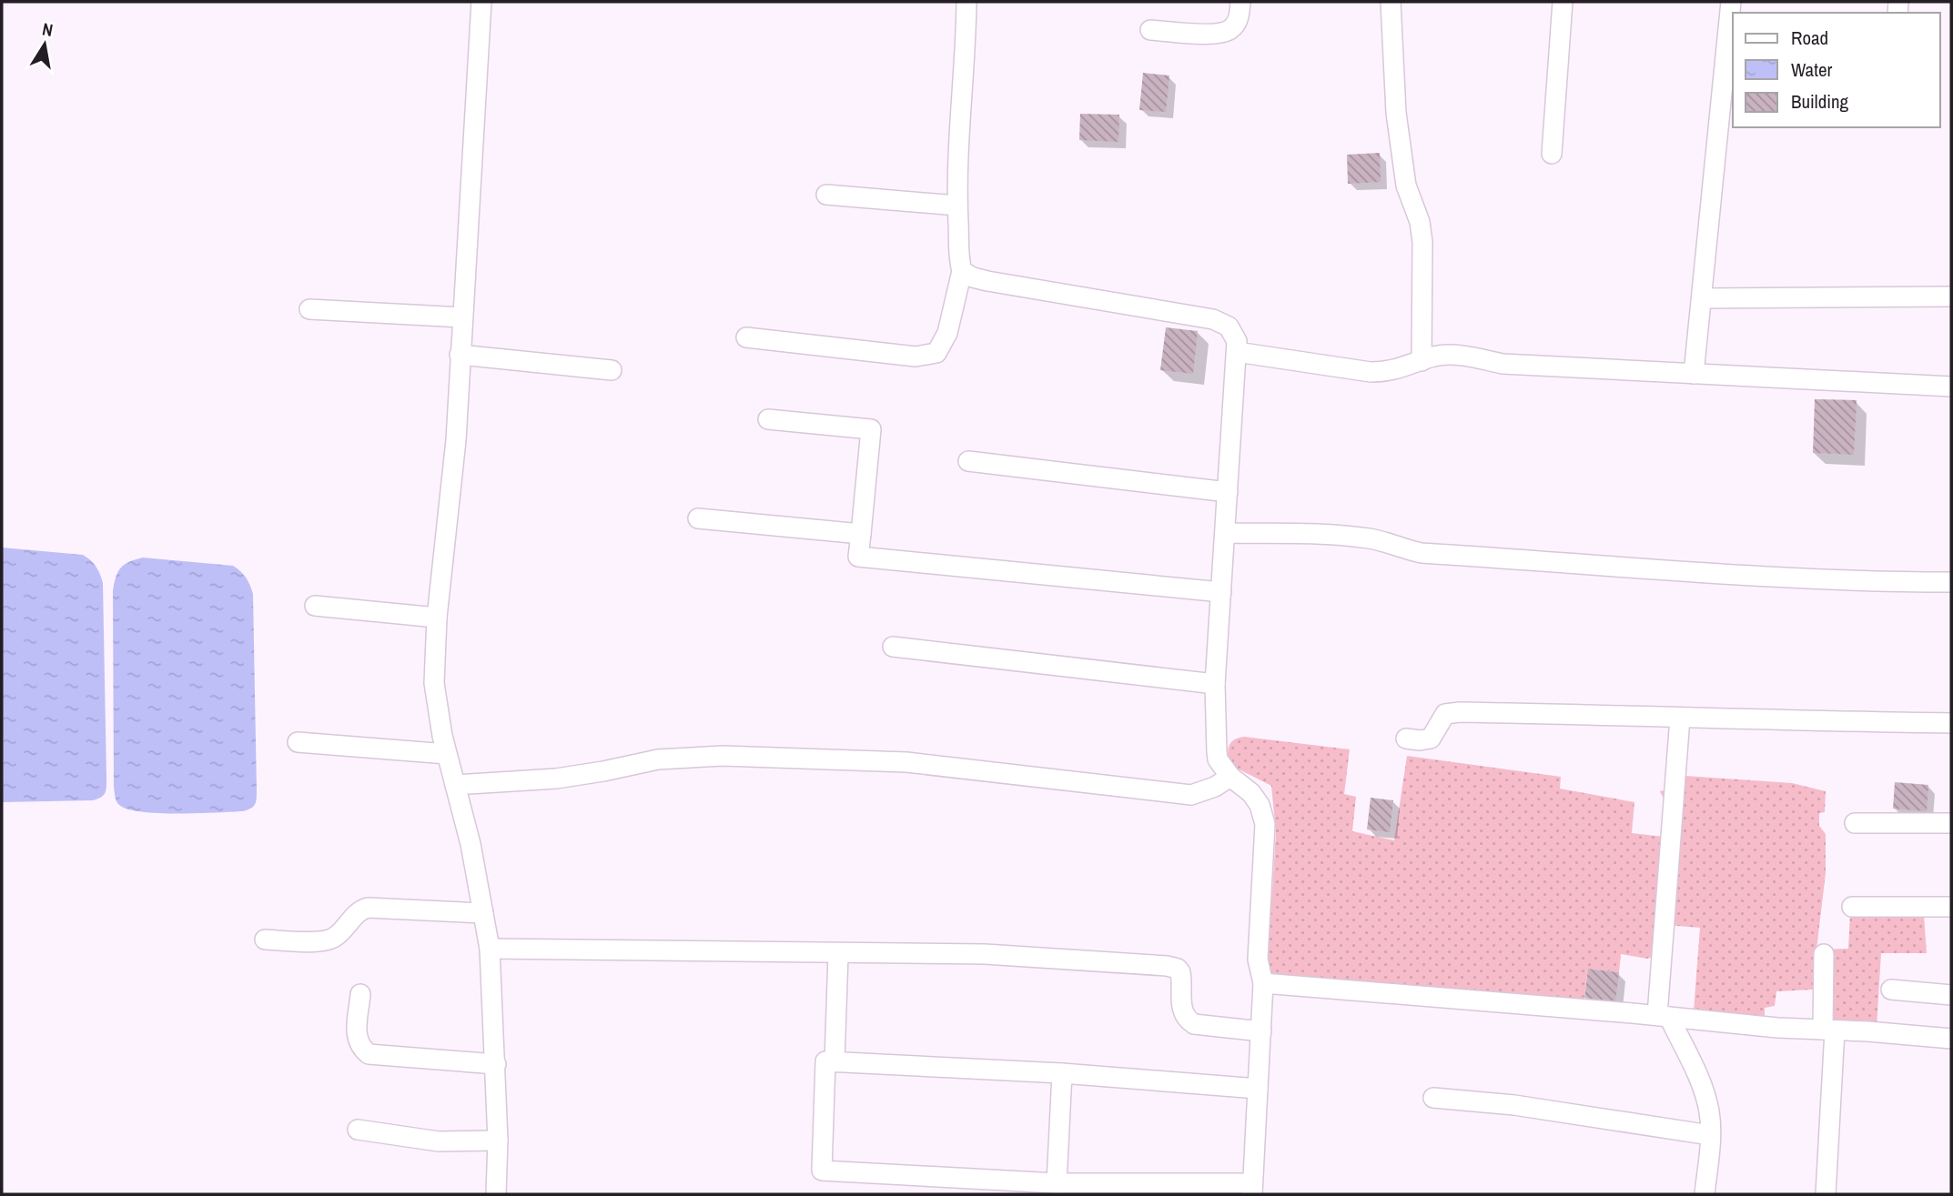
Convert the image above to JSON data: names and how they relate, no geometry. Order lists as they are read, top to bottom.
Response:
{
  "legend": ["Road", "Water", "Building"],
  "north": "top"
}
